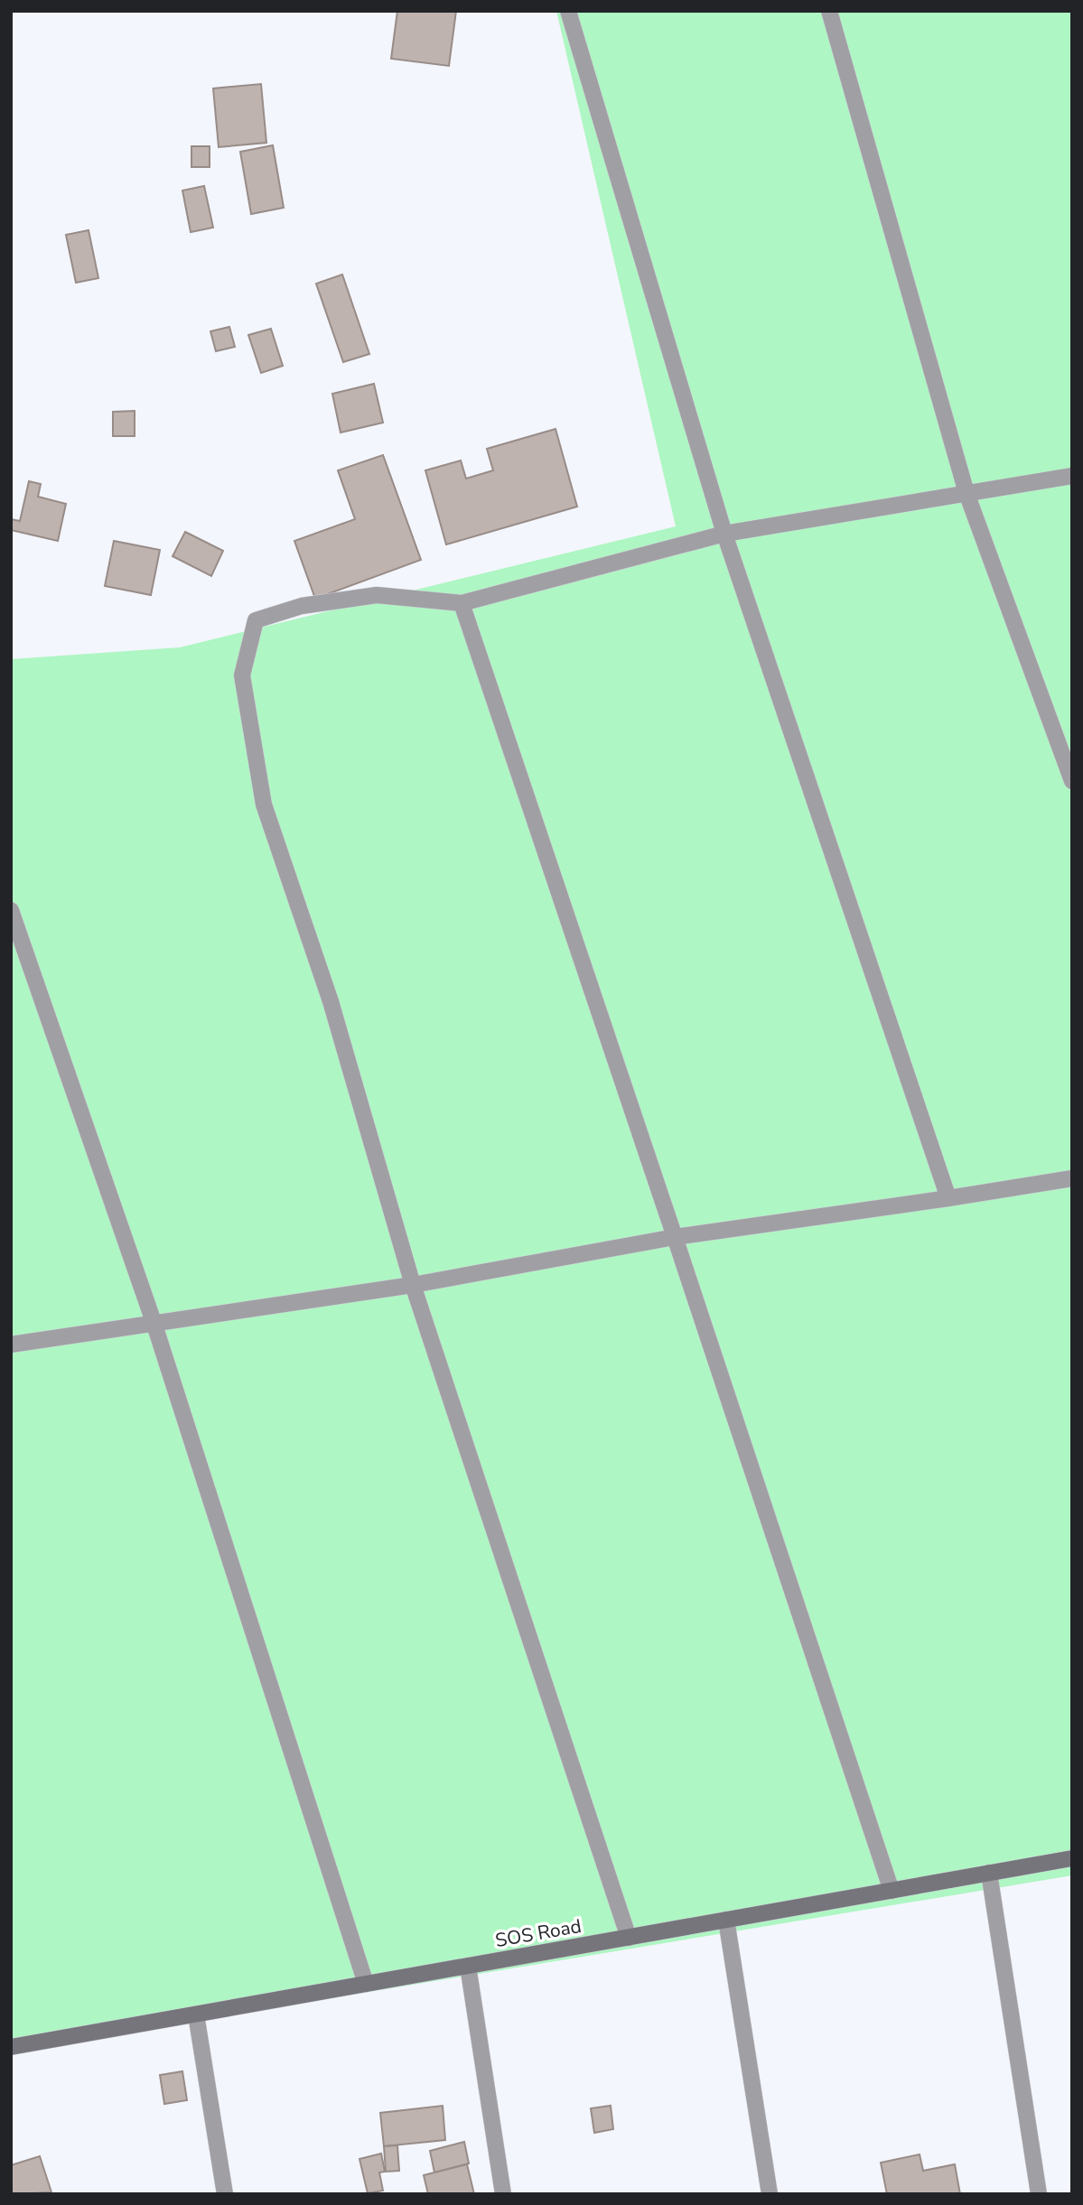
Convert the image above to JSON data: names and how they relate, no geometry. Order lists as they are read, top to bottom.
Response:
{
  "streets": {
    "street": ["SOS Road"]
  }
}
